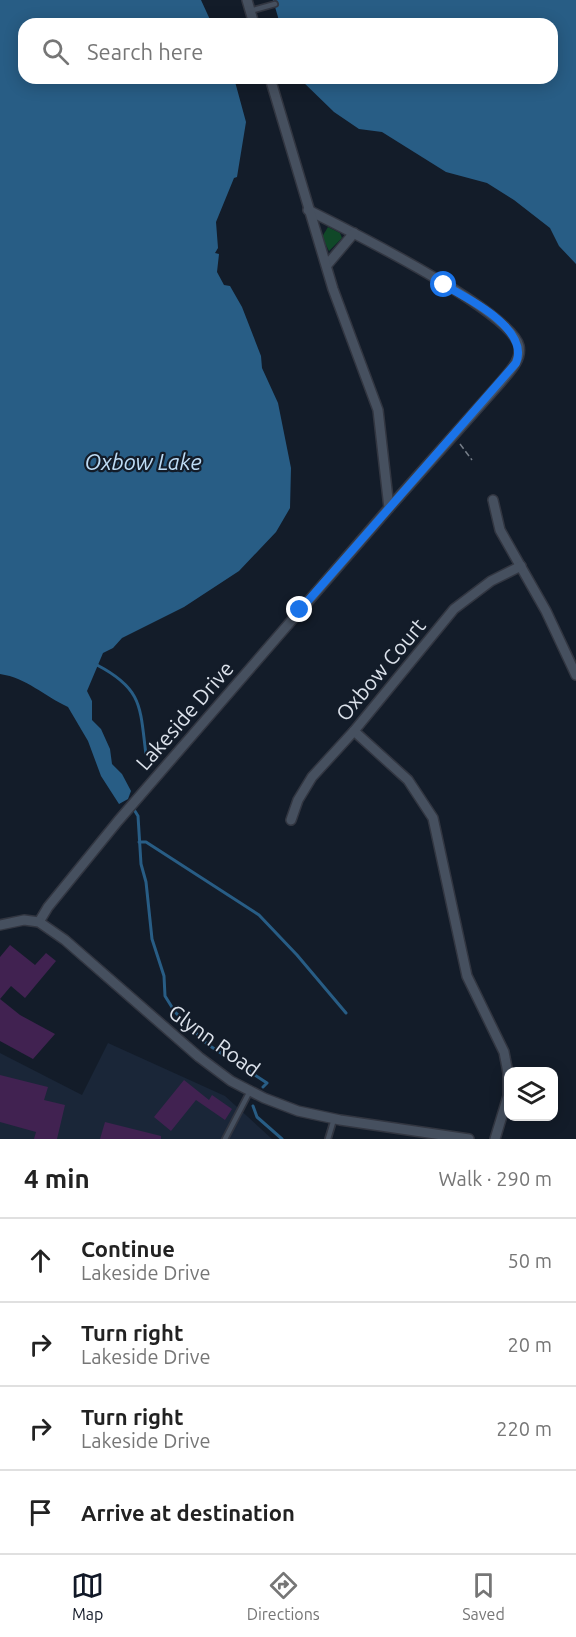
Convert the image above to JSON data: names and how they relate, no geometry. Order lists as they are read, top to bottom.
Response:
{
  "streets": {
    "street": ["Oxbow Court", "Lakeside Drive", "Glynn Road"]
  },
  "crossings": [
    ["Lakeside Drive", "Glynn Road"]
  ],
  "water": ["Oxbow Lake"],
  "page": {
    "search": "Search here",
    "heading": ["4 min", "Walk · 290 m"],
    "list": [
      ["Continue", "Lakeside Drive", "50 m"],
      ["Turn right", "Lakeside Drive", "20 m"],
      ["Turn right", "Lakeside Drive", "220 m"],
      "Arrive at destination"
    ],
    "nav": ["Map", "Directions", "Saved"]
  }
}
